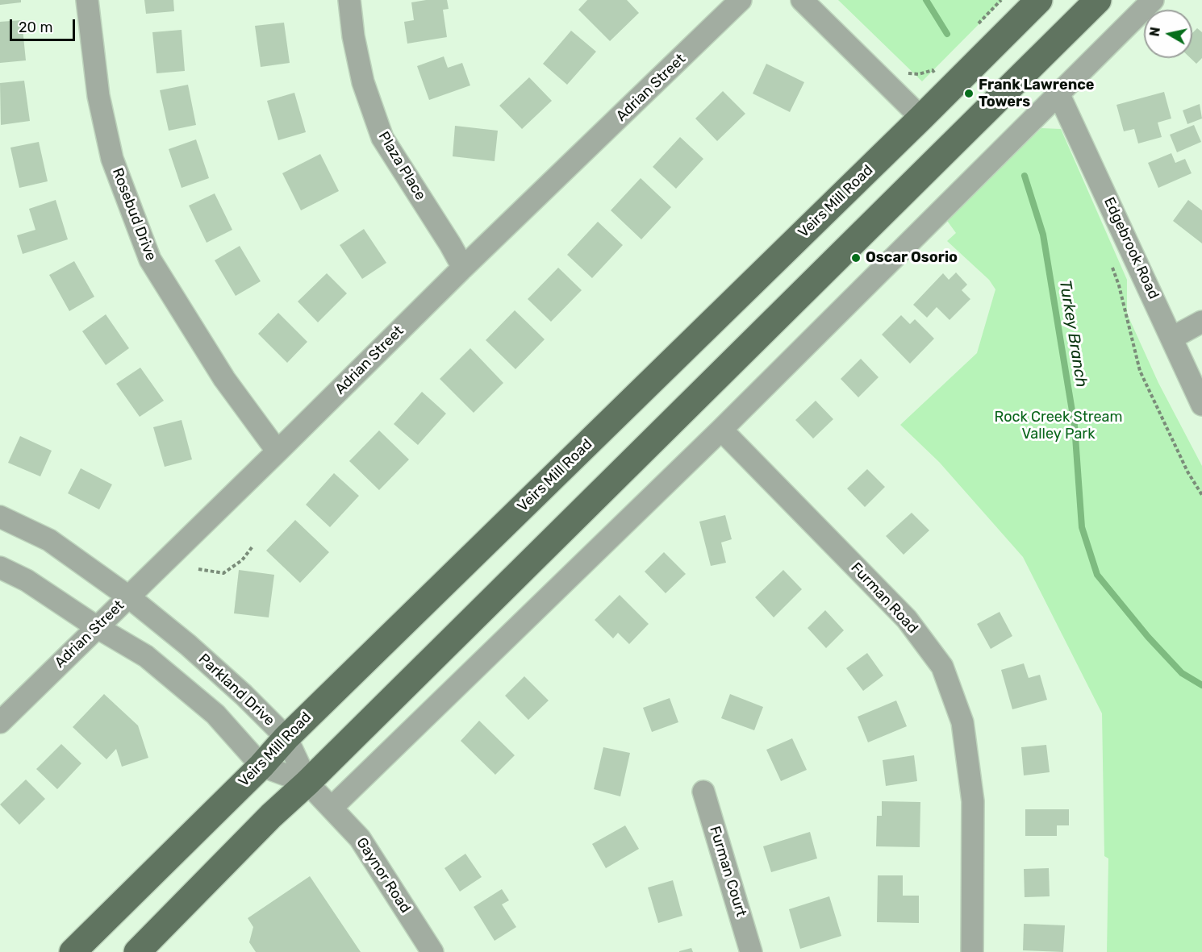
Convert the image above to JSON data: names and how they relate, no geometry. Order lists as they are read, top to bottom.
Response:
{
  "streets": {
    "main road": ["Veirs Mill Road"],
    "street": [
      "Adrian Street",
      "Plaza Place",
      "Rosebud Drive",
      "Edgebrook Road",
      "Furman Road",
      "Parkland Drive",
      "Furman Court",
      "Gaynor Road"
    ]
  },
  "crossings": [
    ["Adrian Street", "Plaza Place"],
    ["Adrian Street", "Rosebud Drive"],
    ["Adrian Street", "Parkland Drive"],
    ["Veirs Mill Road", "Parkland Drive"],
    ["Parkland Drive", "Gaynor Road"]
  ],
  "water": ["Turkey Branch"],
  "parks": ["Rock Creek Stream Valley Park"],
  "places": ["Frank Lawrence Towers", "Oscar Osorio"],
  "scale_bar": "20 m",
  "north": "left"
}
